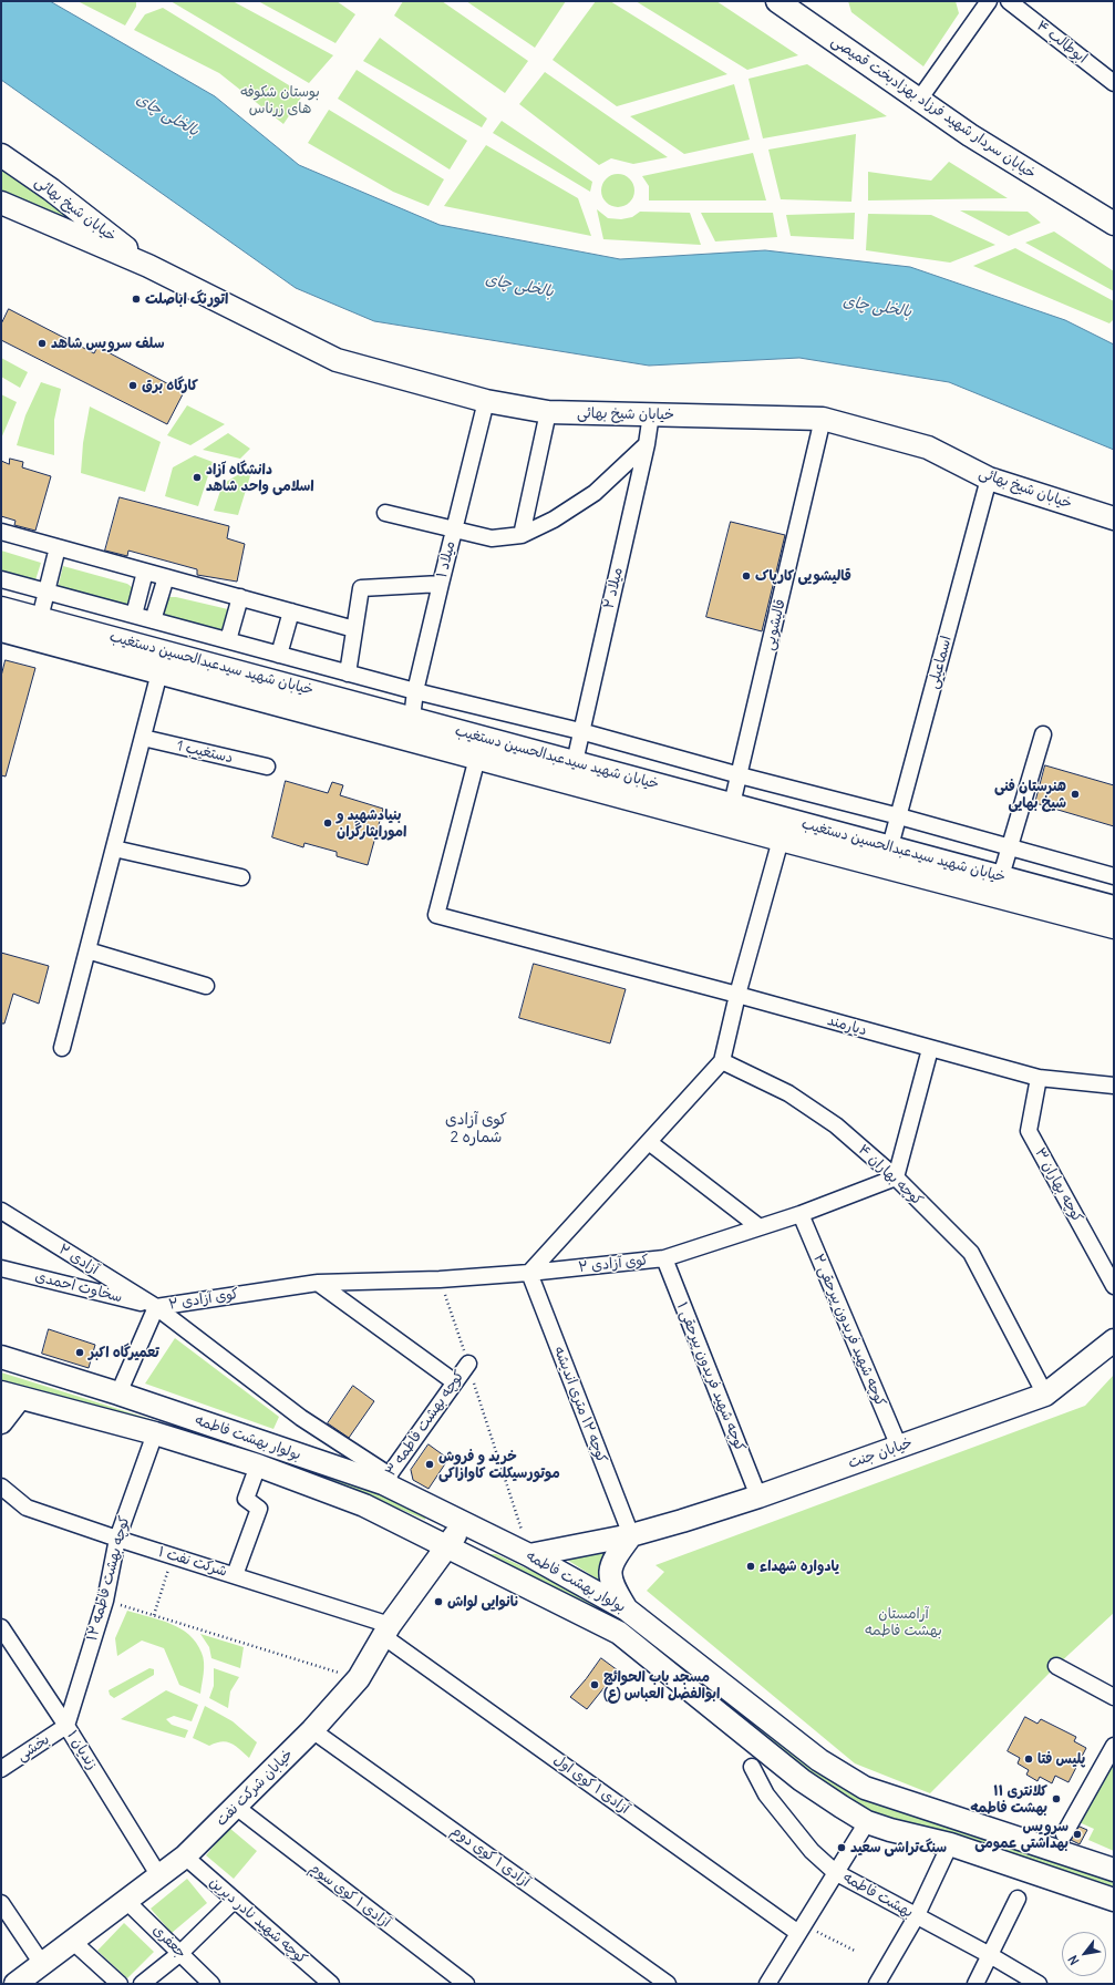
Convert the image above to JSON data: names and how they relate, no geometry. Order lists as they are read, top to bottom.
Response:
{
  "streets": {
    "main road": [
      "خیابان سردار شهید فرزاد بهزاد‌بخت قمیصی",
      "خیابان شیخ بهائی",
      "خیابان شهید سیدعبدالحسین دستغیب",
      "بولوار بهشت فاطمه",
      "خیابان جنت",
      "خیابان شرکت نفت"
    ],
    "street": [
      "ابوطالب ۴",
      "میلاد ۱",
      "میلاد ۲",
      "قالیشویی",
      "اسماعیلی",
      "دستغیب 1",
      "دیارمند",
      "کوچه بهاران ۴",
      "کوچه بهاران ۳",
      "آزادی ۲",
      "کوی آزادی ۲",
      "سخاوت احمدی",
      "کوچه شهید فریدون پیرحقی ۲",
      "کوچه شهید فریدون پیرحقی ۱",
      "کوچه ۱۲ متری اندیشه",
      "کوچه بهشت فاطمه ۳",
      "شرکت نفت ۱",
      "کوچه بهشت فاطمه ۱۲",
      "بخشی",
      "زندیان ۱",
      "آزادی ۱ کوی اول",
      "آزادی ۱ کوی دوم",
      "آزادی ۱ کوی سوم",
      "بهشت فاطمه",
      "کوچه شهید نادر دیرین",
      "جعفری"
    ]
  },
  "crossings": [
    ["خیابان شیخ بهائی", "میلاد ۱"],
    ["خیابان شیخ بهائی", "میلاد ۲"],
    ["خیابان شیخ بهائی", "قالیشویی"],
    ["خیابان شیخ بهائی", "اسماعیلی"],
    ["میلاد ۱", "خیابان شهید سیدعبدالحسین دستغیب"],
    ["میلاد ۲", "خیابان شهید سیدعبدالحسین دستغیب"],
    ["قالیشویی", "خیابان شهید سیدعبدالحسین دستغیب"],
    ["اسماعیلی", "خیابان شهید سیدعبدالحسین دستغیب"],
    ["خیابان شهید سیدعبدالحسین دستغیب", "دیارمند"],
    ["دیارمند", "کوچه بهاران ۳"],
    ["کوچه بهاران ۴", "کوی آزادی ۲"],
    ["کوچه بهاران ۴", "خیابان جنت"],
    ["آزادی ۲", "کوی آزادی ۲"],
    ["آزادی ۲", "سخاوت احمدی"],
    ["آزادی ۲", "کوچه بهشت فاطمه ۳"],
    ["آزادی ۲", "بولوار بهشت فاطمه"],
    ["کوی آزادی ۲", "سخاوت احمدی"],
    ["کوی آزادی ۲", "کوچه شهید فریدون پیرحقی ۲"],
    ["کوی آزادی ۲", "کوچه شهید فریدون پیرحقی ۱"],
    ["کوی آزادی ۲", "کوچه ۱۲ متری اندیشه"],
    ["کوی آزادی ۲", "بولوار بهشت فاطمه"],
    ["کوچه شهید فریدون پیرحقی ۲", "خیابان جنت"],
    ["کوچه شهید فریدون پیرحقی ۱", "خیابان جنت"],
    ["کوچه ۱۲ متری اندیشه", "خیابان جنت"],
    ["کوچه بهشت فاطمه ۳", "بولوار بهشت فاطمه"],
    ["بولوار بهشت فاطمه", "خیابان جنت"],
    ["بولوار بهشت فاطمه", "کوچه بهشت فاطمه ۱۲"],
    ["بولوار بهشت فاطمه", "خیابان شرکت نفت"],
    ["شرکت نفت ۱", "کوچه بهشت فاطمه ۱۲"],
    ["شرکت نفت ۱", "آزادی ۱ کوی اول"],
    ["شرکت نفت ۱", "خیابان شرکت نفت"],
    ["کوچه بهشت فاطمه ۱۲", "بخشی"],
    ["کوچه بهشت فاطمه ۱۲", "زندیان ۱"],
    ["بخشی", "زندیان ۱"],
    ["زندیان ۱", "خیابان شرکت نفت"],
    ["آزادی ۱ کوی اول", "خیابان شرکت نفت"],
    ["خیابان شرکت نفت", "آزادی ۱ کوی دوم"],
    ["خیابان شرکت نفت", "آزادی ۱ کوی سوم"],
    ["خیابان شرکت نفت", "کوچه شهید نادر دیرین"],
    ["خیابان شرکت نفت", "جعفری"]
  ],
  "districts": ["کوی آزادی شماره 2"],
  "water": ["بالخلی چای"],
  "parks": ["بوستان شکوفه های زرناس", "آرامستان بهشت فاطمه"],
  "places": [
    "اتورنگ اباصلت",
    "سلف سرویس شاهد",
    "کارگاه برق",
    "دانشگاه آزاد اسلامی واحد شاهد",
    "قالیشویی کارپاک",
    "هنرستان فنی شیخ بهایی",
    "بنیادشهید و امورایثارگران",
    "تعمیرگاه اکبر",
    "خرید و فروش موتورسیکلت کاوازاکی",
    "یادواره شهداء",
    "نانوایی لواش",
    "مسجد باب الحوائج ابوالفضل العباس (ع)",
    "پلیس فتا",
    "کلانتری ۱۱ بهشت فاطمه",
    "سرویس بهداشتی عمومی",
    "سنگ‌تراشی سعید"
  ],
  "north": "bottom left"
}
